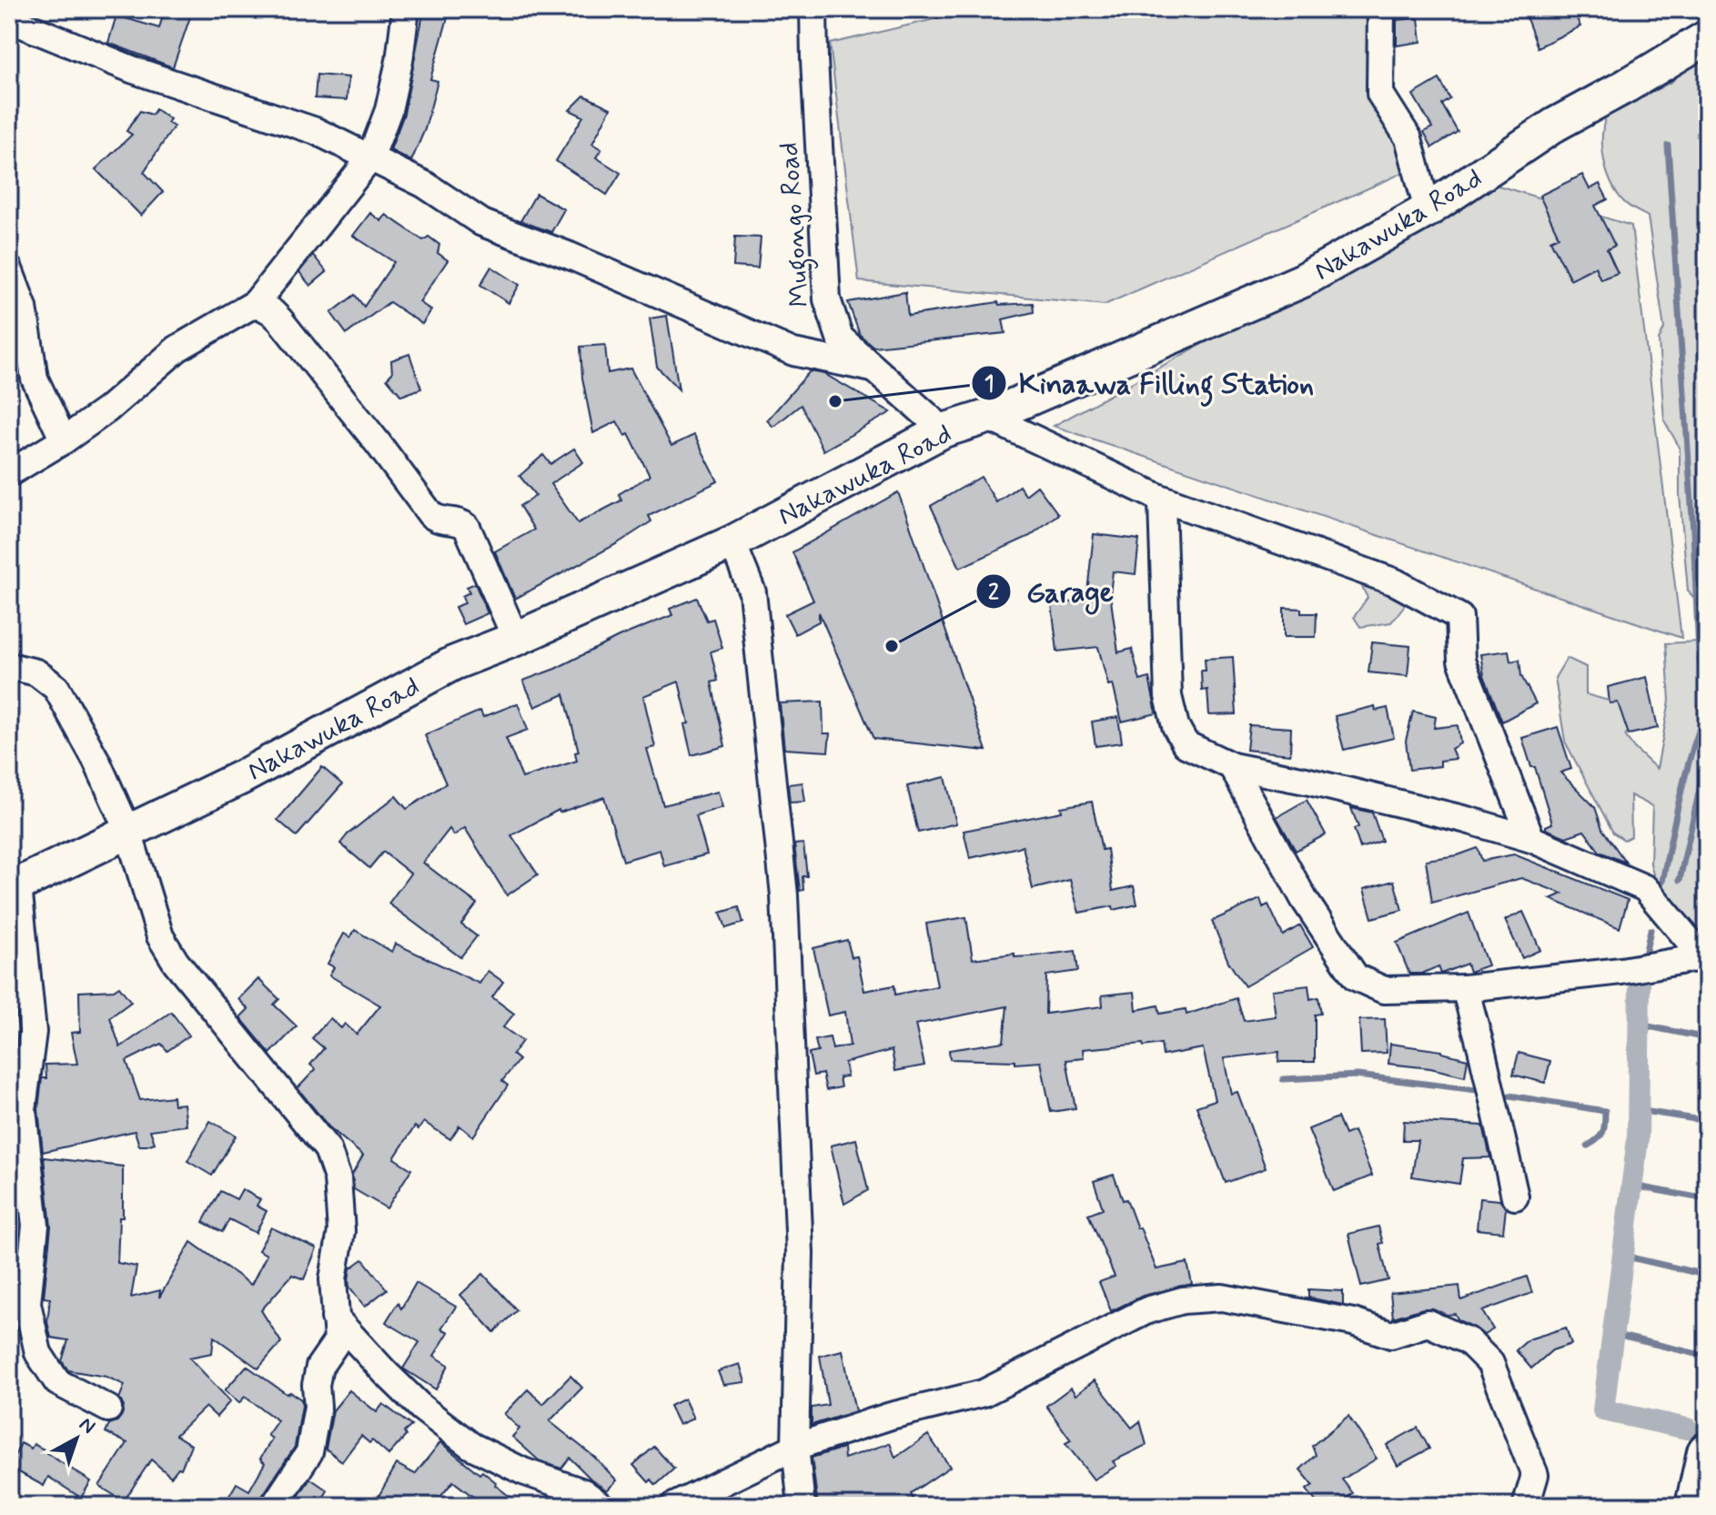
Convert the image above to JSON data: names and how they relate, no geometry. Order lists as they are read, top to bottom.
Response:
{
  "streets": {
    "main road": ["Nakawuka Road"],
    "street": ["Mugongo Road"]
  },
  "crossings": [
    ["Nakawuka Road", "Mugongo Road"]
  ],
  "places": ["Kinaawa Filling Station", "Garage"],
  "north": "top right"
}
